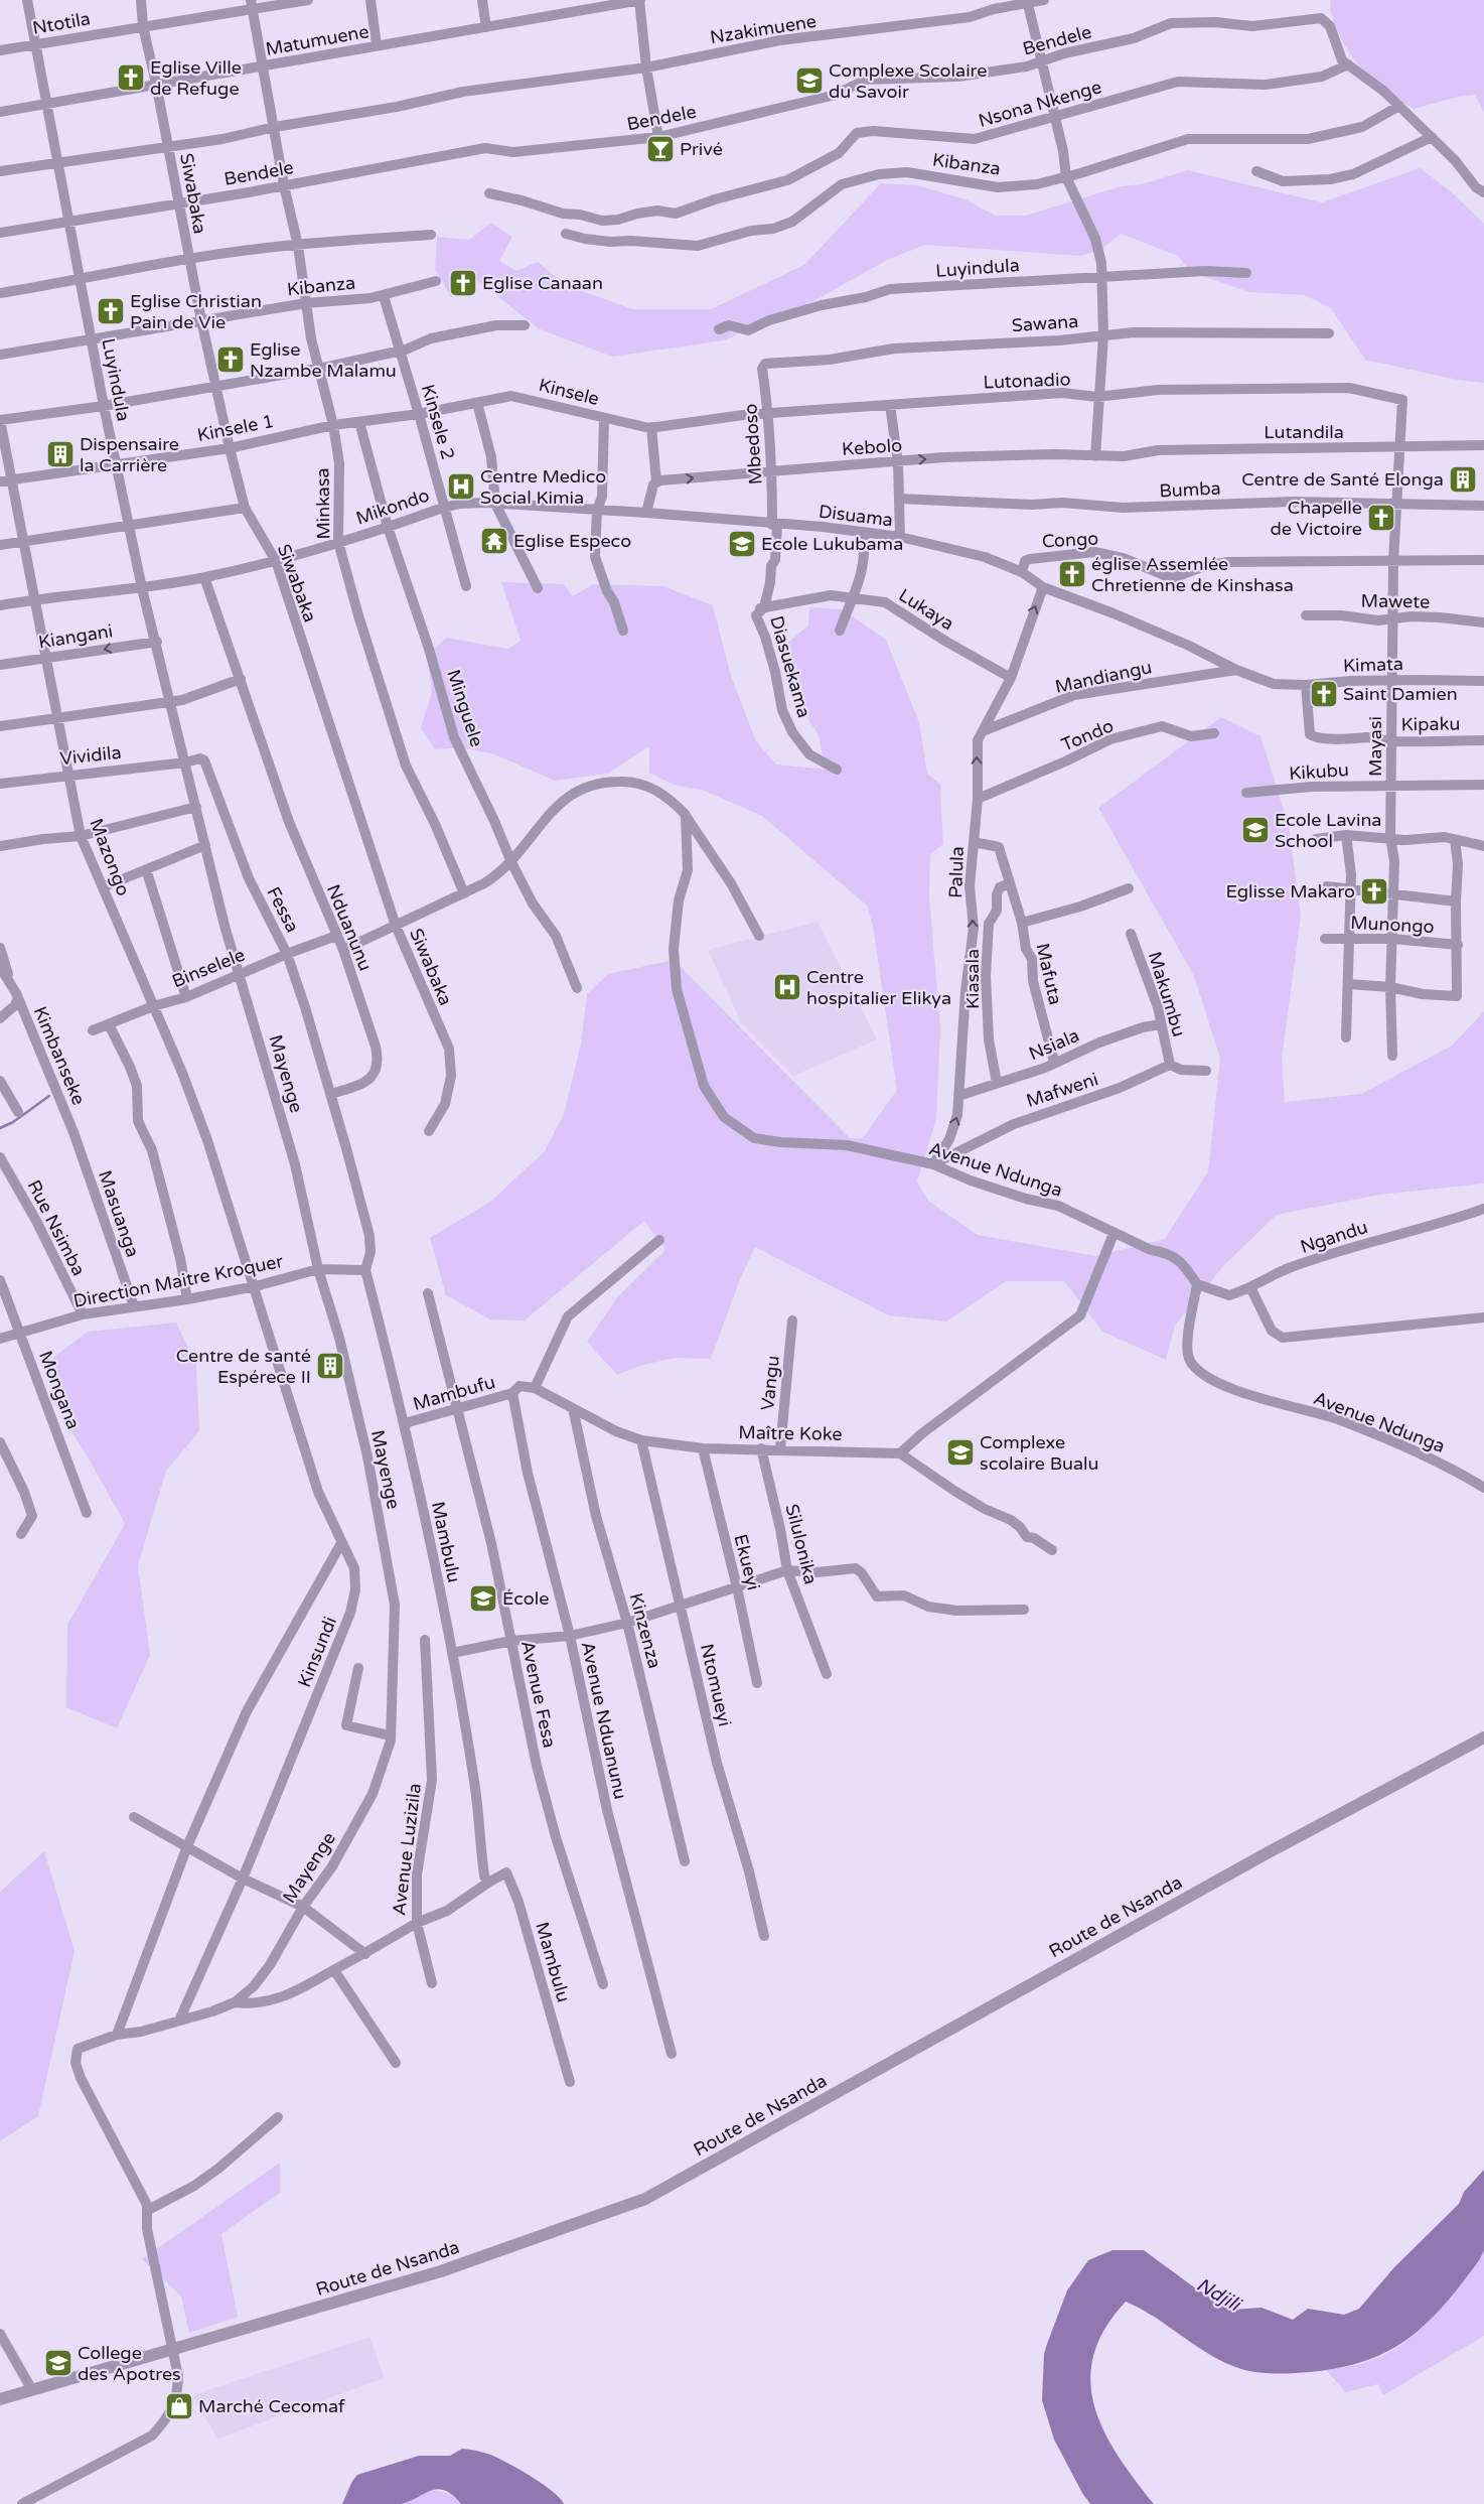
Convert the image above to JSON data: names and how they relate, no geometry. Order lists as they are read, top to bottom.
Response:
{
  "streets": {
    "street": [
      "Ntotila",
      "Nzakimuene",
      "Matumuene",
      "Bendele",
      "Nsona Nkenge",
      "Kibanza",
      "Siwabaka",
      "Luyindula",
      "Sawana",
      "Lutonadio",
      "Kinsele",
      "Kinsele 2",
      "Kinsele 1",
      "Lutandila",
      "Mbedoso",
      "Kebolo",
      "Bumba",
      "Minkasa",
      "Mikondo",
      "Disuama",
      "Congo",
      "Mawete",
      "Lukaya",
      "Kiangani",
      "Kimata",
      "Diasuekama",
      "Mandiangu",
      "Minguele",
      "Kipaku",
      "Tondo",
      "Mayasi",
      "Vividila",
      "Kikubu",
      "Mazongo",
      "Palula",
      "Fessa",
      "Munongo",
      "Nduanunu",
      "Binselele",
      "Mafuta",
      "Kiasala",
      "Makumbu",
      "Nsiala",
      "Kimbanseke",
      "Mayenge",
      "Mafweni",
      "Avenue Ndunga",
      "Masuanga",
      "Rue Nsimba",
      "Ngandu",
      "Direction Maitre Kroquer",
      "Vangu",
      "Mongana",
      "Mambufu",
      "Maître Koke",
      "Mambulu",
      "Silulonika",
      "Ekueyi",
      "Kinzenza",
      "Kinsundi",
      "Ntomueyi",
      "Avenue Fesa",
      "Avenue Nduanunu",
      "Avenue Luzizila",
      "Route de Nsanda"
    ]
  },
  "crossings": [
    ["Ntotila", "Siwabaka"],
    ["Ntotila", "Luyindula"],
    ["Ntotila", "Minkasa"],
    ["Nzakimuene", "Siwabaka"],
    ["Nzakimuene", "Luyindula"],
    ["Nzakimuene", "Minkasa"],
    ["Matumuene", "Siwabaka"],
    ["Matumuene", "Luyindula"],
    ["Matumuene", "Minkasa"],
    ["Bendele", "Nsona Nkenge"],
    ["Bendele", "Siwabaka"],
    ["Bendele", "Luyindula"],
    ["Bendele", "Minkasa"],
    ["Kibanza", "Siwabaka"],
    ["Kibanza", "Luyindula"],
    ["Kibanza", "Kinsele 2"],
    ["Kibanza", "Minkasa"],
    ["Siwabaka", "Kinsele 1"],
    ["Siwabaka", "Mikondo"],
    ["Luyindula", "Kinsele 1"],
    ["Luyindula", "Mikondo"],
    ["Luyindula", "Kiangani"],
    ["Luyindula", "Vividila"],
    ["Luyindula", "Fessa"],
    ["Luyindula", "Mayenge"],
    ["Sawana", "Mbedoso"],
    ["Lutonadio", "Kinsele"],
    ["Lutonadio", "Lutandila"],
    ["Lutonadio", "Mbedoso"],
    ["Lutonadio", "Mayasi"],
    ["Kinsele", "Kinsele 1"],
    ["Kinsele 2", "Kinsele 1"],
    ["Kinsele 2", "Mikondo"],
    ["Kinsele 1", "Minkasa"],
    ["Kinsele 1", "Minguele"],
    ["Kinsele 1", "Mazongo"],
    ["Lutandila", "Kebolo"],
    ["Lutandila", "Mayasi"],
    ["Mbedoso", "Kebolo"],
    ["Mbedoso", "Mikondo"],
    ["Mbedoso", "Disuama"],
    ["Mbedoso", "Diasuekama"],
    ["Bumba", "Mayasi"],
    ["Minkasa", "Mikondo"],
    ["Mikondo", "Disuama"],
    ["Mikondo", "Diasuekama"],
    ["Mikondo", "Minguele"],
    ["Mikondo", "Mazongo"],
    ["Mikondo", "Nduanunu"],
    ["Disuama", "Congo"],
    ["Disuama", "Kimata"],
    ["Disuama", "Diasuekama"],
    ["Disuama", "Palula"],
    ["Congo", "Mayasi"],
    ["Mawete", "Mayasi"],
    ["Lukaya", "Diasuekama"],
    ["Lukaya", "Palula"],
    ["Kiangani", "Mazongo"],
    ["Kimata", "Mandiangu"],
    ["Kimata", "Kipaku"],
    ["Kimata", "Mayasi"],
    ["Kimata", "Palula"],
    ["Mandiangu", "Palula"],
    ["Kipaku", "Mayasi"],
    ["Tondo", "Palula"],
    ["Mayasi", "Kikubu"],
    ["Mayasi", "Munongo"],
    ["Vividila", "Mazongo"],
    ["Vividila", "Fessa"],
    ["Vividila", "Mayenge"],
    ["Mazongo", "Binselele"],
    ["Mazongo", "Direction Maitre Kroquer"],
    ["Mazongo", "Kinsundi"],
    ["Palula", "Mafuta"],
    ["Palula", "Nsiala"],
    ["Palula", "Mafweni"],
    ["Palula", "Avenue Ndunga"],
    ["Fessa", "Nduanunu"],
    ["Fessa", "Binselele"],
    ["Fessa", "Mayenge"],
    ["Nduanunu", "Binselele"],
    ["Binselele", "Mayenge"],
    ["Mafuta", "Kiasala"],
    ["Mafuta", "Nsiala"],
    ["Kiasala", "Nsiala"],
    ["Makumbu", "Nsiala"],
    ["Makumbu", "Mafweni"],
    ["Kimbanseke", "Masuanga"],
    ["Mayenge", "Direction Maitre Kroquer"],
    ["Mayenge", "Kinsundi"],
    ["Mayenge", "Avenue Luzizila"],
    ["Mafweni", "Avenue Ndunga"],
    ["Avenue Ndunga", "Ngandu"],
    ["Masuanga", "Direction Maitre Kroquer"],
    ["Rue Nsimba", "Direction Maitre Kroquer"],
    ["Direction Maitre Kroquer", "Mongana"],
    ["Direction Maitre Kroquer", "Mambulu"],
    ["Direction Maitre Kroquer", "Kinsundi"],
    ["Vangu", "Maître Koke"],
    ["Mambufu", "Mambulu"],
    ["Mambufu", "Avenue Fesa"],
    ["Mambufu", "Avenue Nduanunu"],
    ["Maître Koke", "Silulonika"],
    ["Maître Koke", "Ekueyi"],
    ["Maître Koke", "Kinzenza"],
    ["Maître Koke", "Ntomueyi"],
    ["Mambulu", "Avenue Luzizila"]
  ],
  "one_way": ["Kebolo", "Palula"],
  "water": ["Ndjili"],
  "places": {
    "church": [
      "Eglise Ville de Refuge",
      "Eglise Canaan",
      "Eglise Christian Pain de Vie",
      "Eglise Nzambe Malamu",
      "Chapelle de Victoire",
      "église Assemlée Chretienne de Kinshasa",
      "Saint Damien",
      "Eglisse Makaro"
    ],
    "school or university": [
      "Complexe Scolaire du Savoir",
      "Ecole Lukubama",
      "Ecole Lavina School",
      "Complexe scolaire Bualu",
      "École",
      "College des Apotres"
    ],
    "bar": ["Privé"],
    "building": ["Dispensaire la Carrière", "Centre de Santé Elonga", "Centre de santé Espérece II"],
    "hospital": ["Centre Medico Social Kimia", "Centre hospitalier Elikya"],
    "temple": ["Eglise Especo"],
    "shop": ["Marché Cecomaf"]
  }
}
